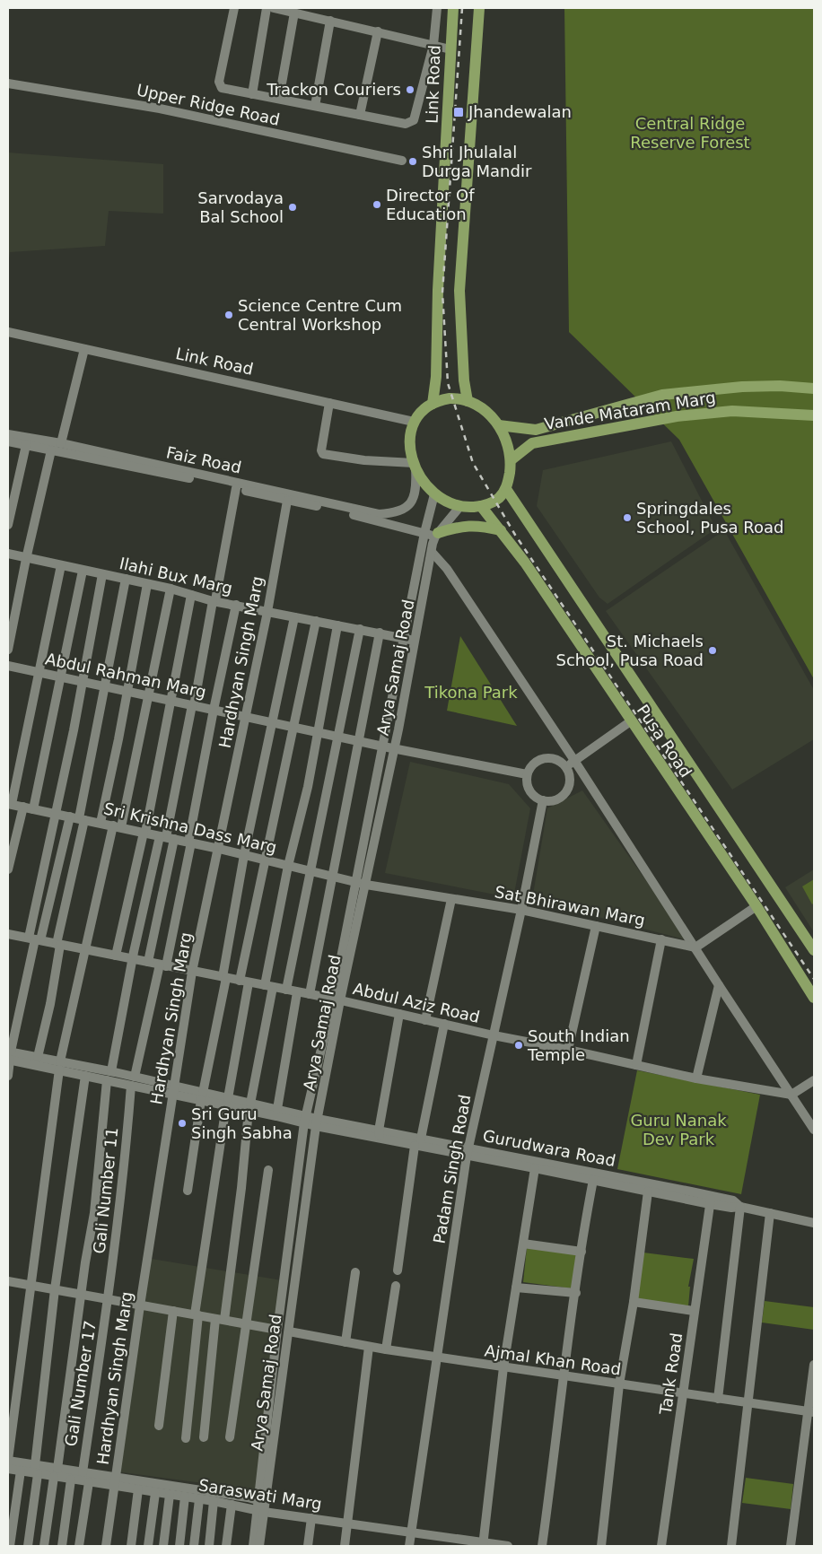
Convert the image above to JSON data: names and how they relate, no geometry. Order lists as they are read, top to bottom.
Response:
{
  "streets": {
    "main road": ["Link Road", "Vande Mataram Marg", "Pusa Road"],
    "street": [
      "Upper Ridge Road",
      "Faiz Road",
      "Ilahi Bux Marg",
      "Hardhyan Singh Marg",
      "Arya Samaj Road",
      "Abdul Rahman Marg",
      "Sri Krishna Dass Marg",
      "Sat Bhirawan Marg",
      "Abdul Aziz Road",
      "Gurudwara Road",
      "Padam Singh Road",
      "Gali Number 11",
      "Ajmal Khan Road",
      "Tank Road",
      "Gali Number 17",
      "Saraswati Marg"
    ]
  },
  "crossings": [
    ["Link Road", "Vande Mataram Marg"],
    ["Link Road", "Faiz Road"],
    ["Link Road", "Pusa Road"],
    ["Vande Mataram Marg", "Faiz Road"],
    ["Vande Mataram Marg", "Pusa Road"],
    ["Faiz Road", "Pusa Road"],
    ["Ilahi Bux Marg", "Hardhyan Singh Marg"],
    ["Ilahi Bux Marg", "Arya Samaj Road"],
    ["Ilahi Bux Marg", "Gali Number 11"],
    ["Hardhyan Singh Marg", "Abdul Rahman Marg"],
    ["Hardhyan Singh Marg", "Sri Krishna Dass Marg"],
    ["Hardhyan Singh Marg", "Abdul Aziz Road"],
    ["Hardhyan Singh Marg", "Gurudwara Road"],
    ["Hardhyan Singh Marg", "Saraswati Marg"],
    ["Arya Samaj Road", "Abdul Rahman Marg"],
    ["Arya Samaj Road", "Sri Krishna Dass Marg"],
    ["Arya Samaj Road", "Sat Bhirawan Marg"],
    ["Arya Samaj Road", "Abdul Aziz Road"],
    ["Arya Samaj Road", "Gurudwara Road"],
    ["Arya Samaj Road", "Ajmal Khan Road"],
    ["Arya Samaj Road", "Saraswati Marg"],
    ["Abdul Rahman Marg", "Padam Singh Road"],
    ["Abdul Rahman Marg", "Gali Number 11"],
    ["Sri Krishna Dass Marg", "Sat Bhirawan Marg"],
    ["Sri Krishna Dass Marg", "Gali Number 11"],
    ["Sat Bhirawan Marg", "Padam Singh Road"],
    ["Abdul Aziz Road", "Padam Singh Road"],
    ["Abdul Aziz Road", "Gali Number 11"],
    ["Gurudwara Road", "Padam Singh Road"],
    ["Gurudwara Road", "Gali Number 11"],
    ["Gurudwara Road", "Tank Road"],
    ["Padam Singh Road", "Ajmal Khan Road"],
    ["Padam Singh Road", "Saraswati Marg"],
    ["Gali Number 11", "Gali Number 17"],
    ["Ajmal Khan Road", "Tank Road"],
    ["Gali Number 17", "Saraswati Marg"]
  ],
  "parks": ["Central Ridge Reserve Forest", "Tikona Park", "Guru Nanak Dev Park"],
  "places": {
    "other": [
      "Trackon Couriers",
      "Shri Jhulalal Durga Mandir",
      "Director Of Education",
      "Sarvodaya Bal School",
      "Science Centre Cum Central Workshop",
      "Springdales School, Pusa Road",
      "St. Michaels School, Pusa Road",
      "South Indian Temple",
      "Sri Guru Singh Sabha"
    ],
    "transit": ["Jhandewalan"]
  }
}
